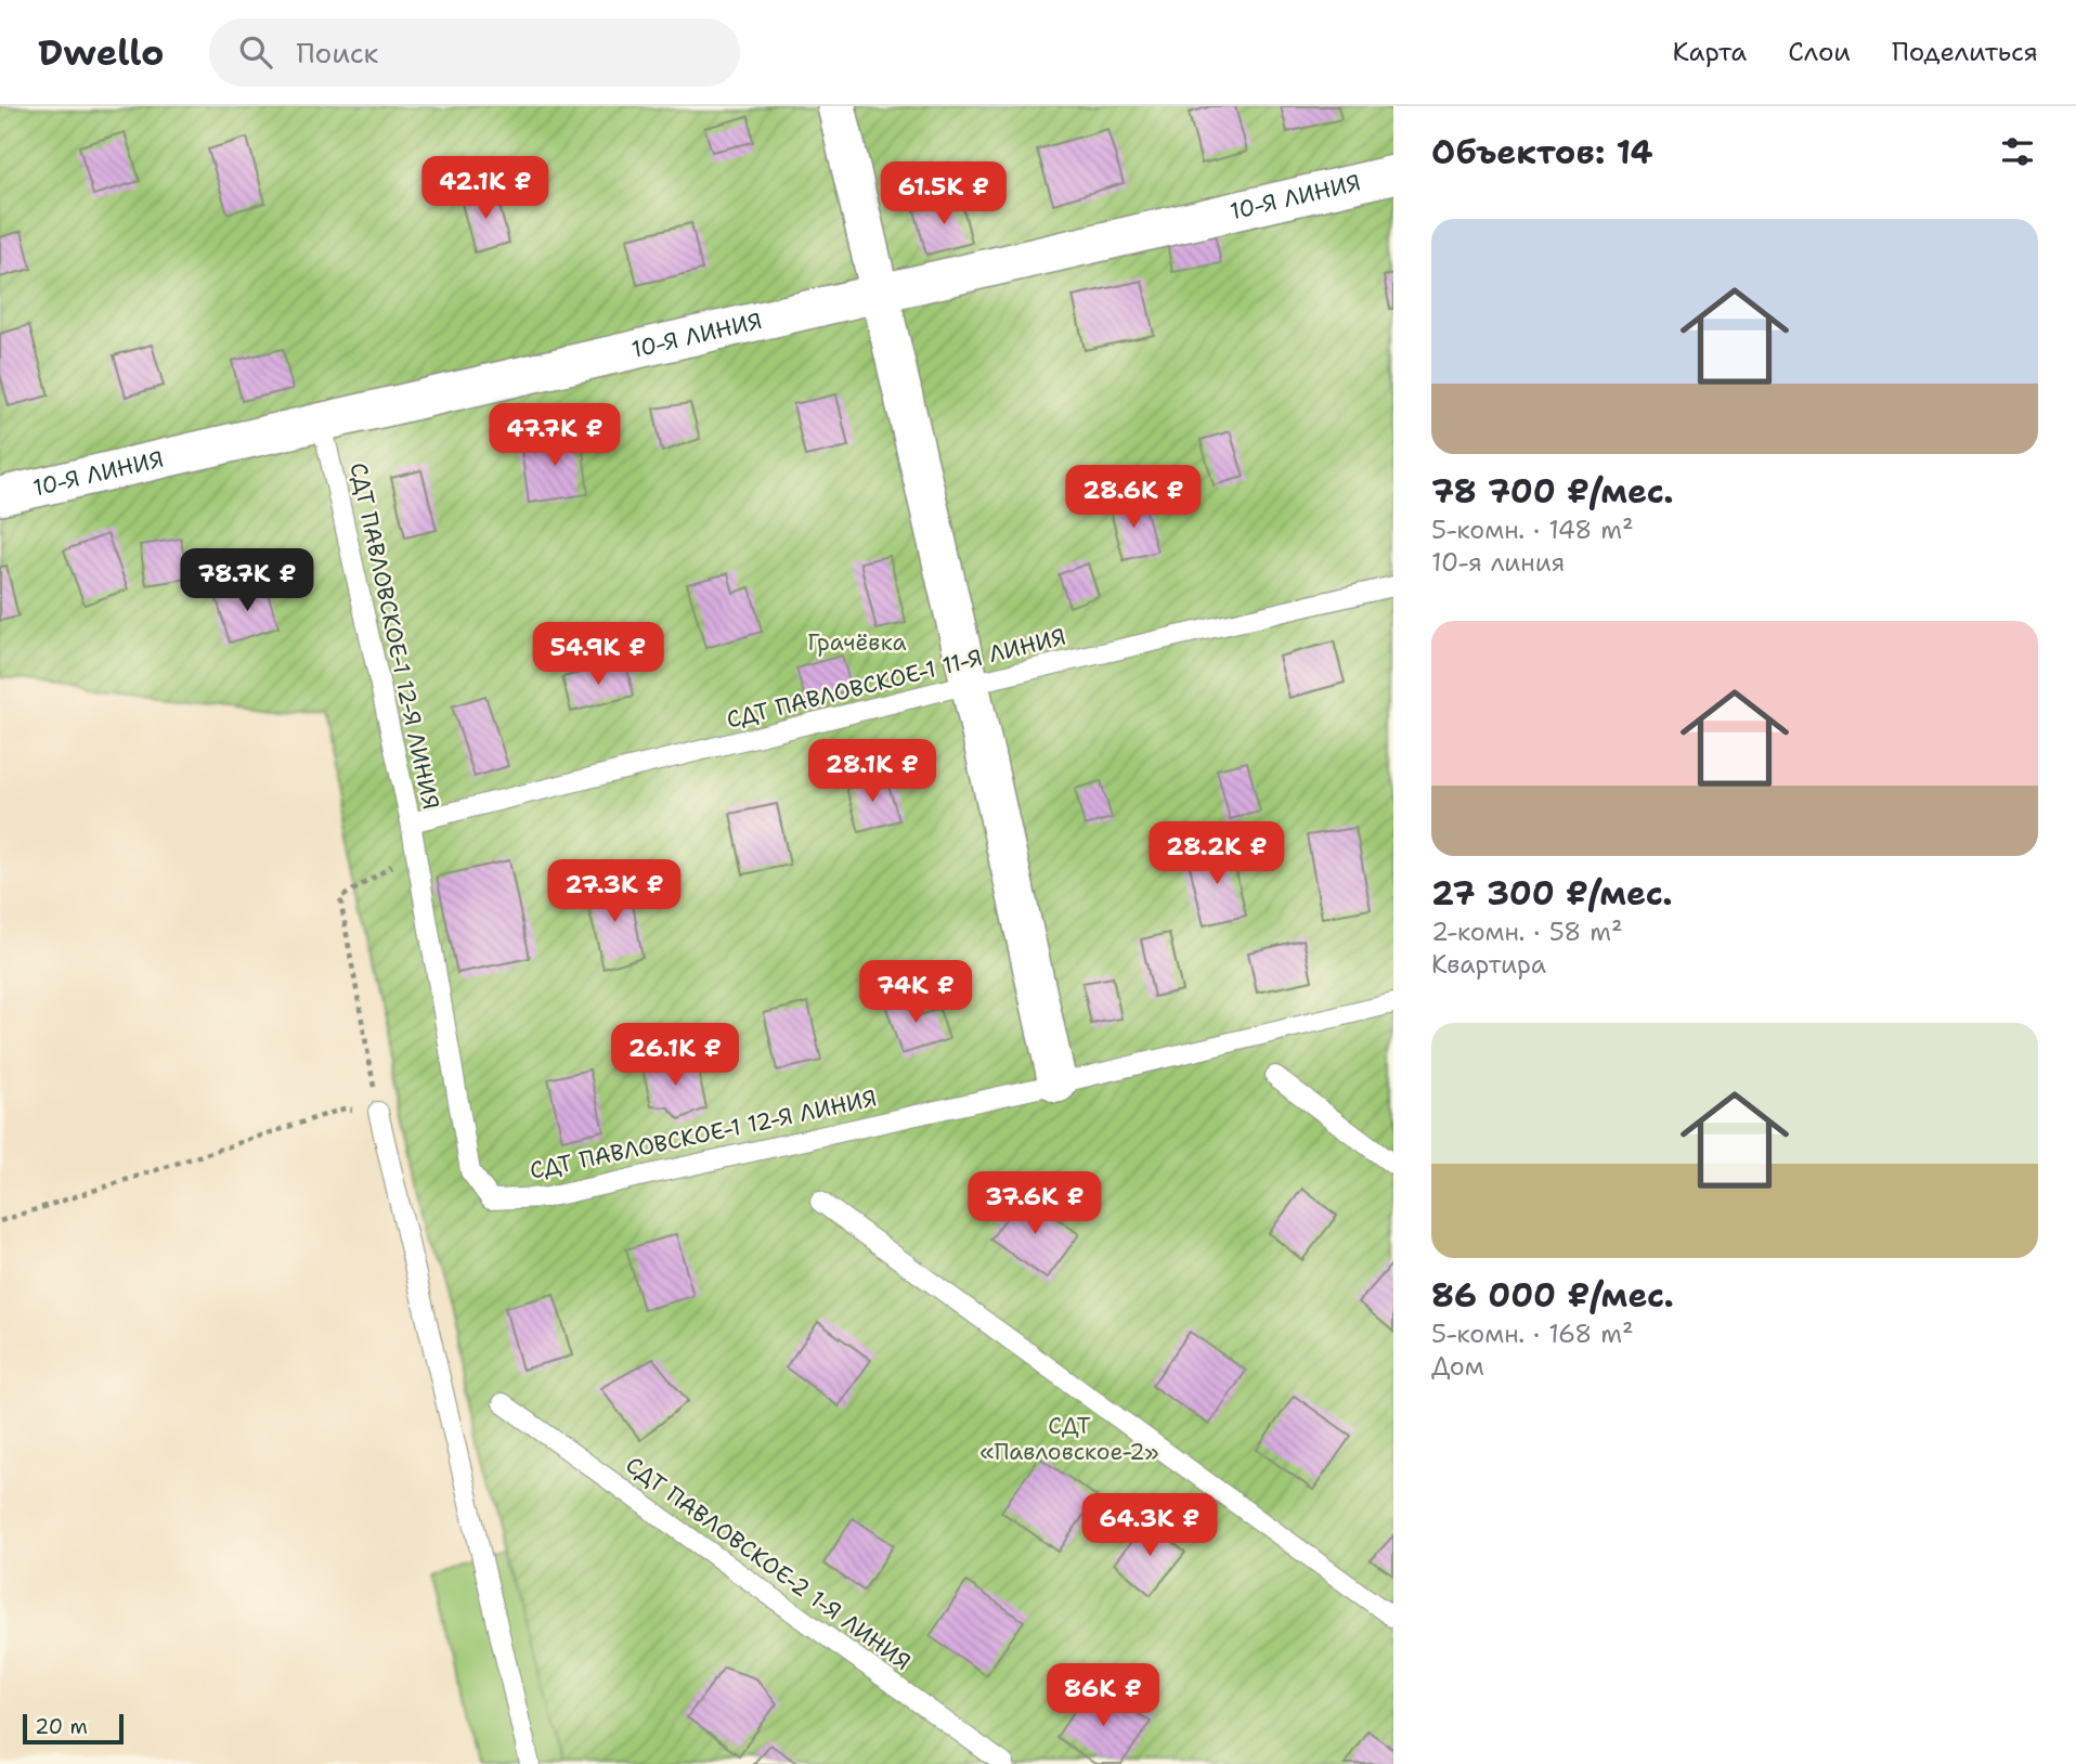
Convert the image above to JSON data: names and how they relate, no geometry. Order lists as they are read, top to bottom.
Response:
{
  "streets": {
    "street": ["10-Я ЛИНИЯ"],
    "lane": ["СДТ ПАВЛОВСКОЕ-1 12-Я ЛИНИЯ", "СДТ ПАВЛОВСКОЕ-1 11-Я ЛИНИЯ", "СДТ ПАВЛОВСКОЕ-2 1-Я ЛИНИЯ"]
  },
  "crossings": [
    ["10-Я ЛИНИЯ", "СДТ ПАВЛОВСКОЕ-1 12-Я ЛИНИЯ"],
    ["СДТ ПАВЛОВСКОЕ-1 12-Я ЛИНИЯ", "СДТ ПАВЛОВСКОЕ-1 11-Я ЛИНИЯ"]
  ],
  "parks": ["Грачёвка", "СДТ «Павловское-2»"],
  "scale_bar": "20 m",
  "page": {
    "header": "Dwello",
    "search": "Поиск",
    "nav": ["Карта", "Слои", "Поделиться"],
    "heading": "Объектов: 14",
    "price": [
      "42.1K ₽",
      "61.5K ₽",
      "47.7K ₽",
      "28.6K ₽",
      "78.7K ₽",
      "54.9K ₽",
      "28.1K ₽",
      "28.2K ₽",
      "27.3K ₽",
      "74K ₽",
      "26.1K ₽",
      "37.6K ₽",
      "64.3K ₽",
      "86K ₽"
    ],
    "list": [
      {
        "name": "78 700 ₽/мес.",
        "note": "5-комн. · 148 m² · 10-я линия"
      },
      {
        "name": "27 300 ₽/мес.",
        "note": "2-комн. · 58 m² · Квартира"
      },
      {
        "name": "86 000 ₽/мес.",
        "note": "5-комн. · 168 m² · Дом"
      }
    ],
    "scale": "20 m"
  }
}
